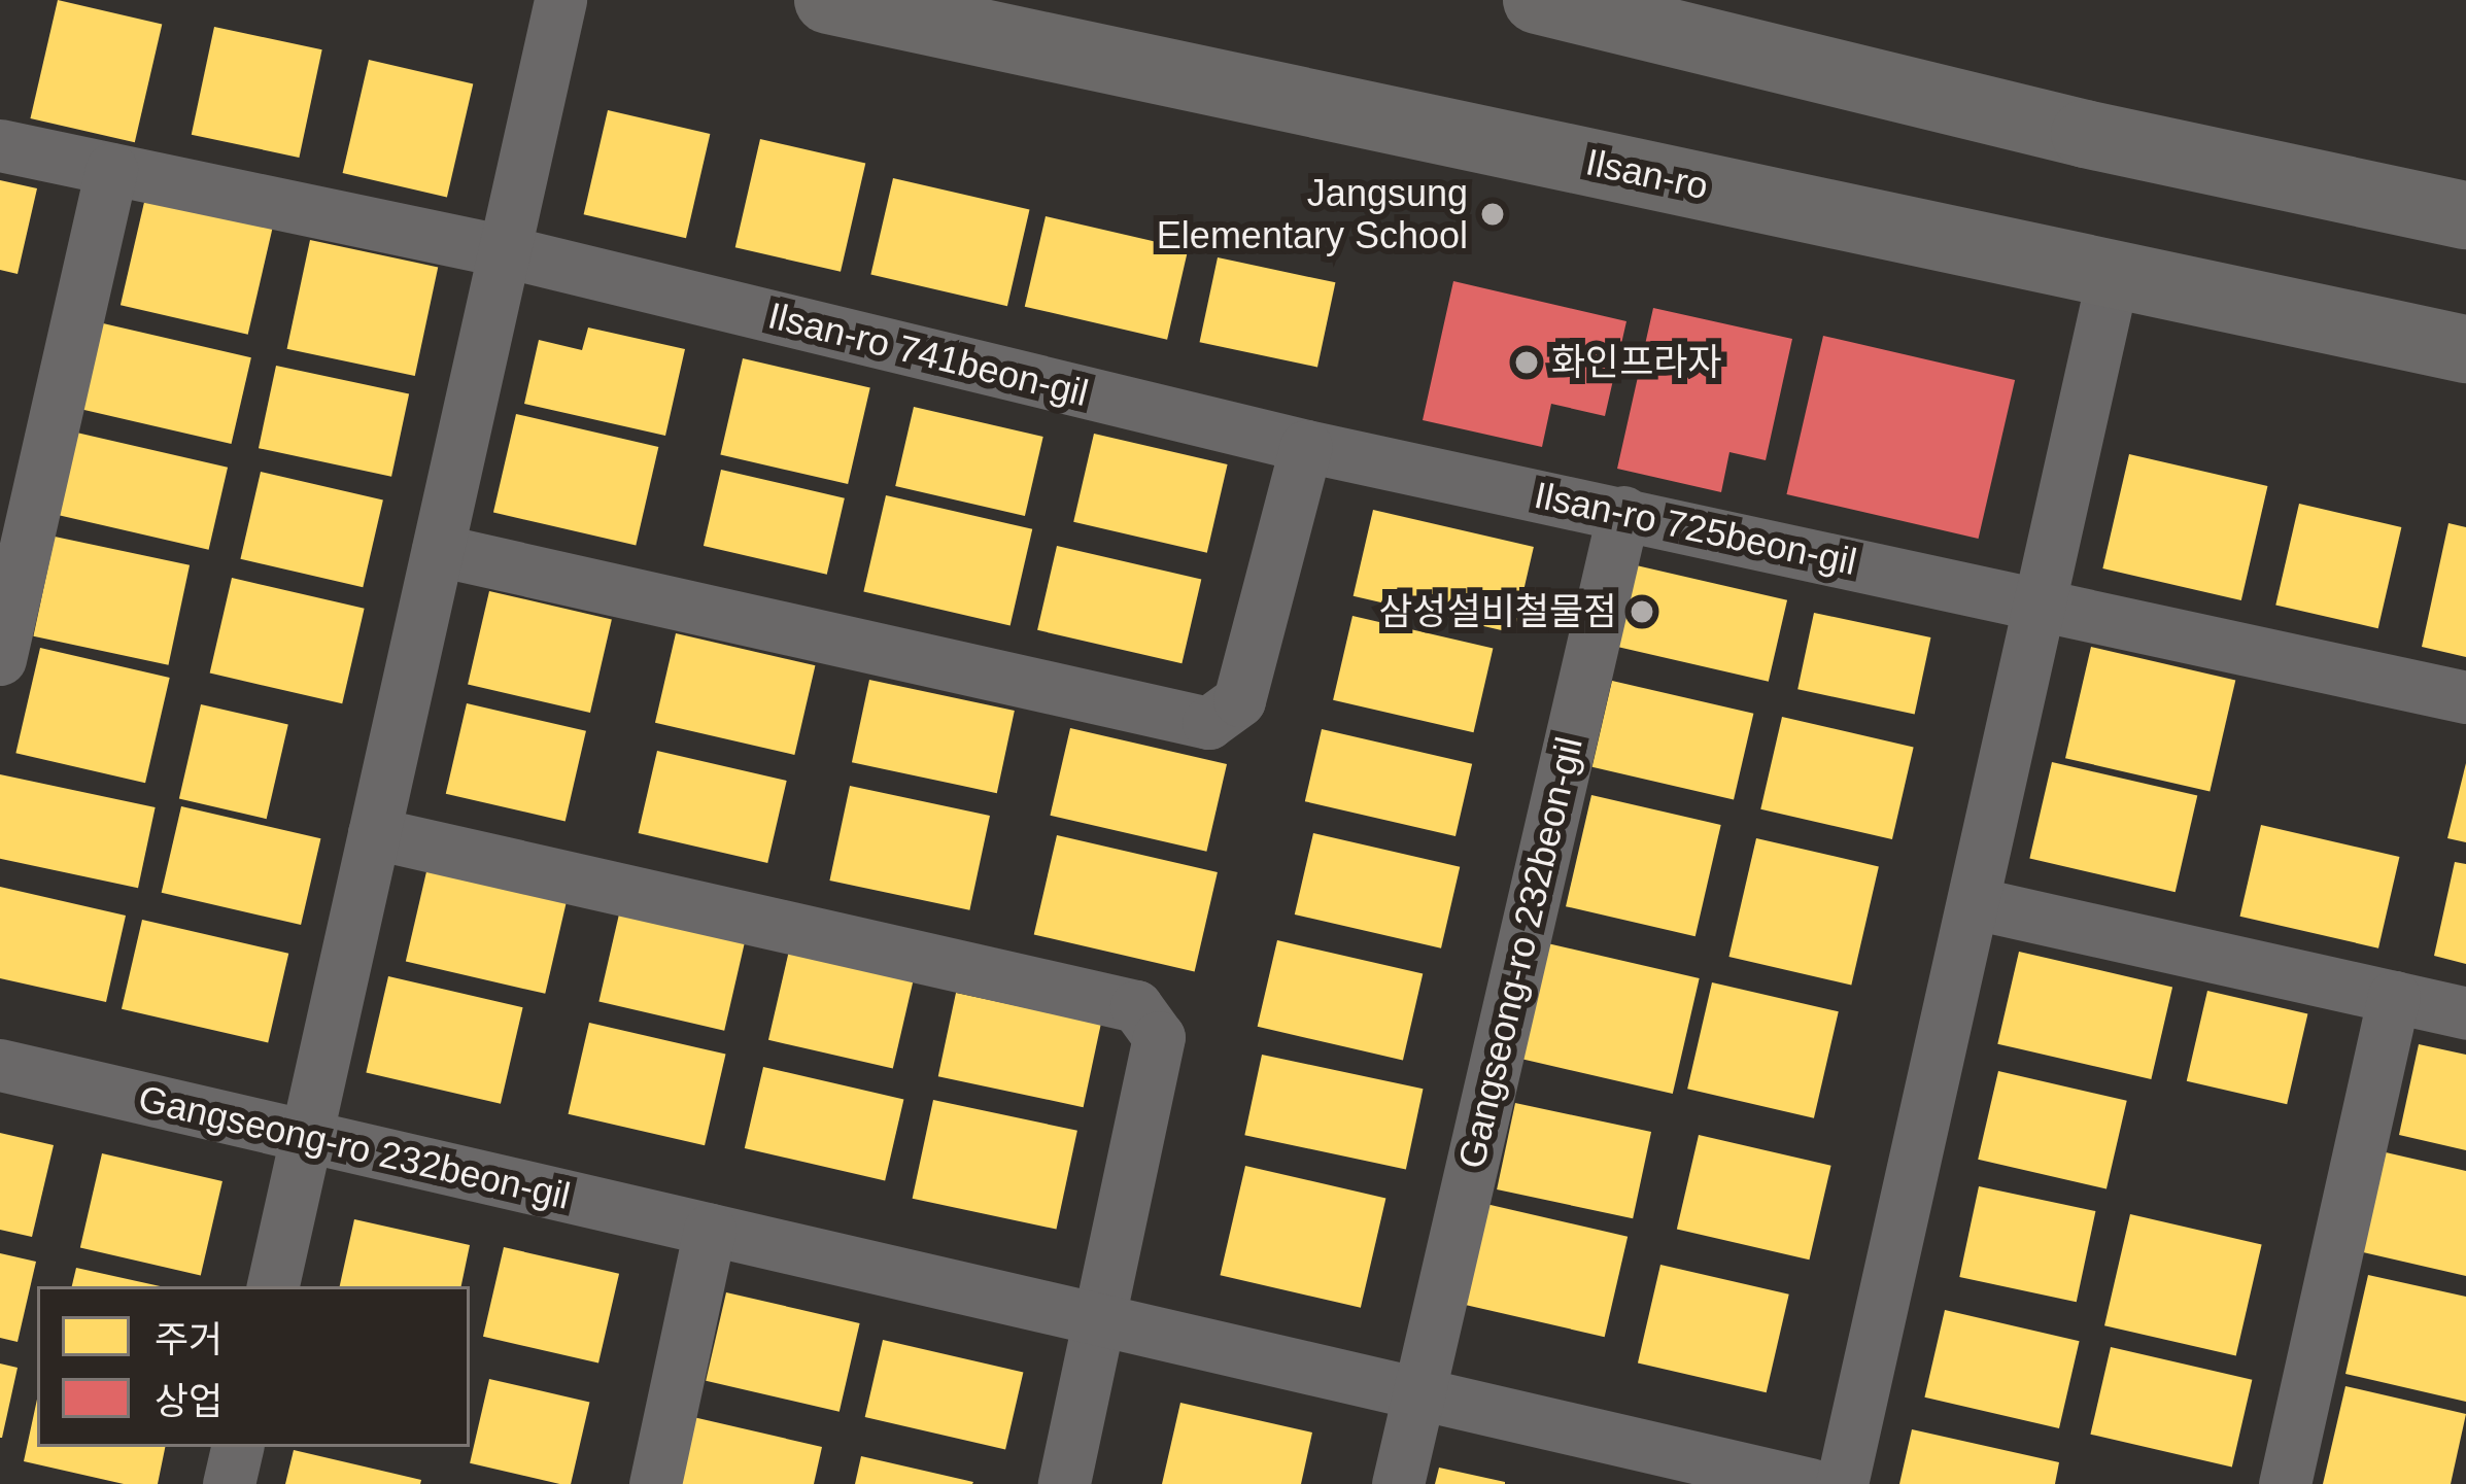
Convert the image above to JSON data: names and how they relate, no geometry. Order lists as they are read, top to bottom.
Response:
{
  "streets": {
    "main road": ["Ilsan-ro"],
    "street": ["Ilsan-ro 741beon-gil", "Ilsan-ro 725beon-gil", "Gangseong-ro 232beon-gil"]
  },
  "crossings": [
    ["Ilsan-ro 741beon-gil", "Ilsan-ro 725beon-gil"],
    ["Ilsan-ro 725beon-gil", "Gangseong-ro 232beon-gil"]
  ],
  "places": ["Jangsung Elementary School", "화인프라자", "삼성설비철물점"],
  "legend": ["주거", "상업"]
}
